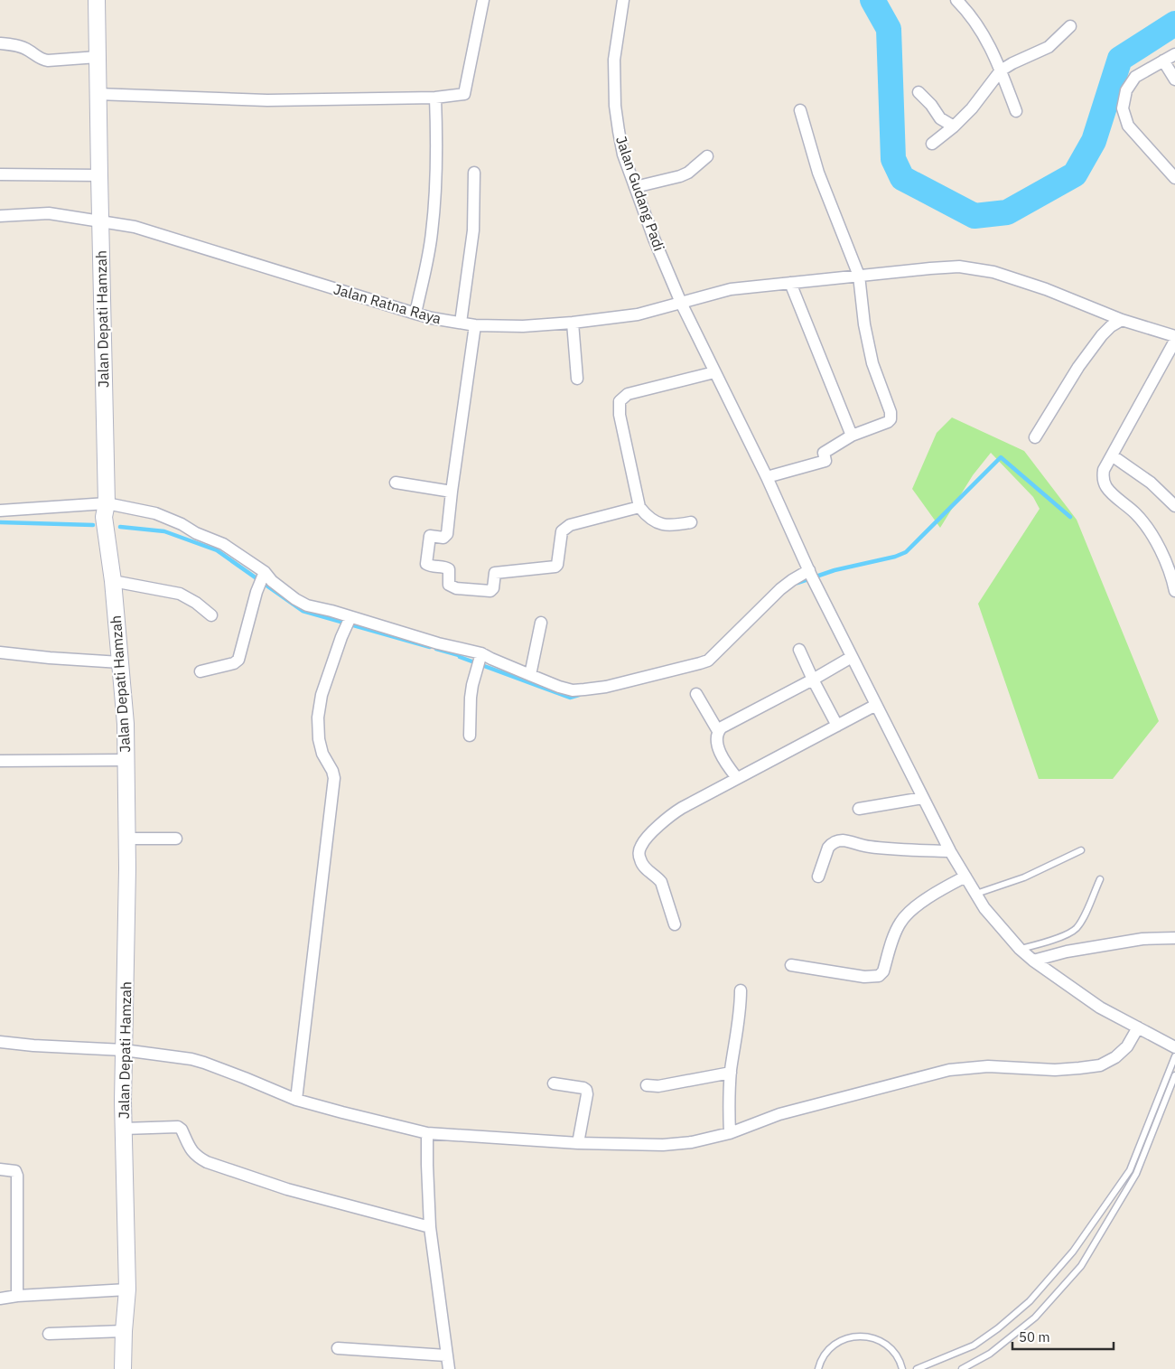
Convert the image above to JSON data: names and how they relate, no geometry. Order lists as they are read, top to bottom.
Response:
{
  "streets": {
    "main road": ["Jalan Depati Hamzah"],
    "street": ["Jalan Gudang Padi", "Jalan Ratna Raya"]
  },
  "crossings": [
    ["Jalan Gudang Padi", "Jalan Ratna Raya"],
    ["Jalan Ratna Raya", "Jalan Depati Hamzah"]
  ],
  "scale_bar": "50 m"
}
